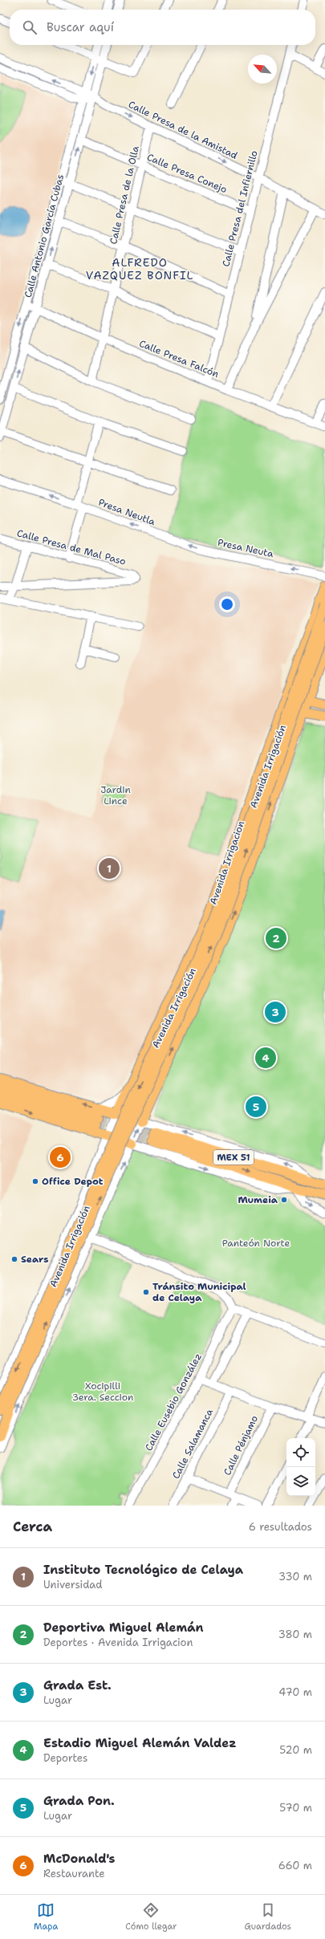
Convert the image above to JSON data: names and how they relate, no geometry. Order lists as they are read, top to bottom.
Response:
{
  "streets": {
    "main road": ["Avenida Irrigación", "Avenida Irrigacion", "MEX 51"],
    "street": [
      "Calle Presa de la Amistad",
      "Calle Presa Conejo",
      "Calle Presa de la Olla",
      "Calle Presa del Infiernillo",
      "Calle Antonio García Cubas",
      "Calle Presa Falcón",
      "Presa Neutla",
      "Calle Presa de Mal Paso",
      "Presa Neuta",
      "Calle Eusebio González",
      "Calle Salamanca",
      "Calle Pénjamo"
    ]
  },
  "crossings": [
    ["Calle Presa de la Amistad", "Calle Presa de la Olla"],
    ["Calle Presa de la Amistad", "Calle Presa del Infiernillo"],
    ["Calle Presa de la Amistad", "Calle Antonio García Cubas"],
    ["Calle Presa Conejo", "Calle Presa de la Olla"],
    ["Calle Presa Conejo", "Calle Presa del Infiernillo"],
    ["Calle Presa Conejo", "Calle Antonio García Cubas"],
    ["Calle Presa de la Olla", "Calle Presa Falcón"],
    ["Calle Presa del Infiernillo", "Calle Presa Falcón"],
    ["Calle Antonio García Cubas", "Calle Presa Falcón"],
    ["Presa Neutla", "Presa Neuta"]
  ],
  "one_way": ["Calle Presa de la Amistad", "Presa Neuta"],
  "districts": ["ALFREDO VAZQUEZ BONFIL"],
  "parks": ["Jardin Lince", "Panteón Norte", "Xocipilli 3era. Seccion"],
  "places": [
    "Office Depot",
    "Mumeia",
    "Sears",
    "Tránsito Municipal de Celaya"
  ],
  "north": "top left",
  "page": {
    "search": "Buscar aquí",
    "pins": [
      "1",
      "2",
      "3",
      "4",
      "5",
      "6"
    ],
    "heading": ["Cerca", "6 resultados"],
    "list": [
      {
        "mark": "1",
        "name": "Instituto Tecnológico de Celaya",
        "note": "Universidad",
        "value": "330 m"
      },
      {
        "mark": "2",
        "name": "Deportiva Miguel Alemán",
        "note": "Deportes · Avenida Irrigacion",
        "value": "380 m"
      },
      {
        "mark": "3",
        "name": "Grada Est.",
        "note": "Lugar",
        "value": "470 m"
      },
      {
        "mark": "4",
        "name": "Estadio Miguel Alemán Valdez",
        "note": "Deportes",
        "value": "520 m"
      },
      {
        "mark": "5",
        "name": "Grada Pon.",
        "note": "Lugar",
        "value": "570 m"
      },
      {
        "mark": "6",
        "name": "McDonald's",
        "note": "Restaurante",
        "value": "660 m"
      }
    ],
    "nav": ["Mapa", "Cómo llegar", "Guardados"]
  }
}
